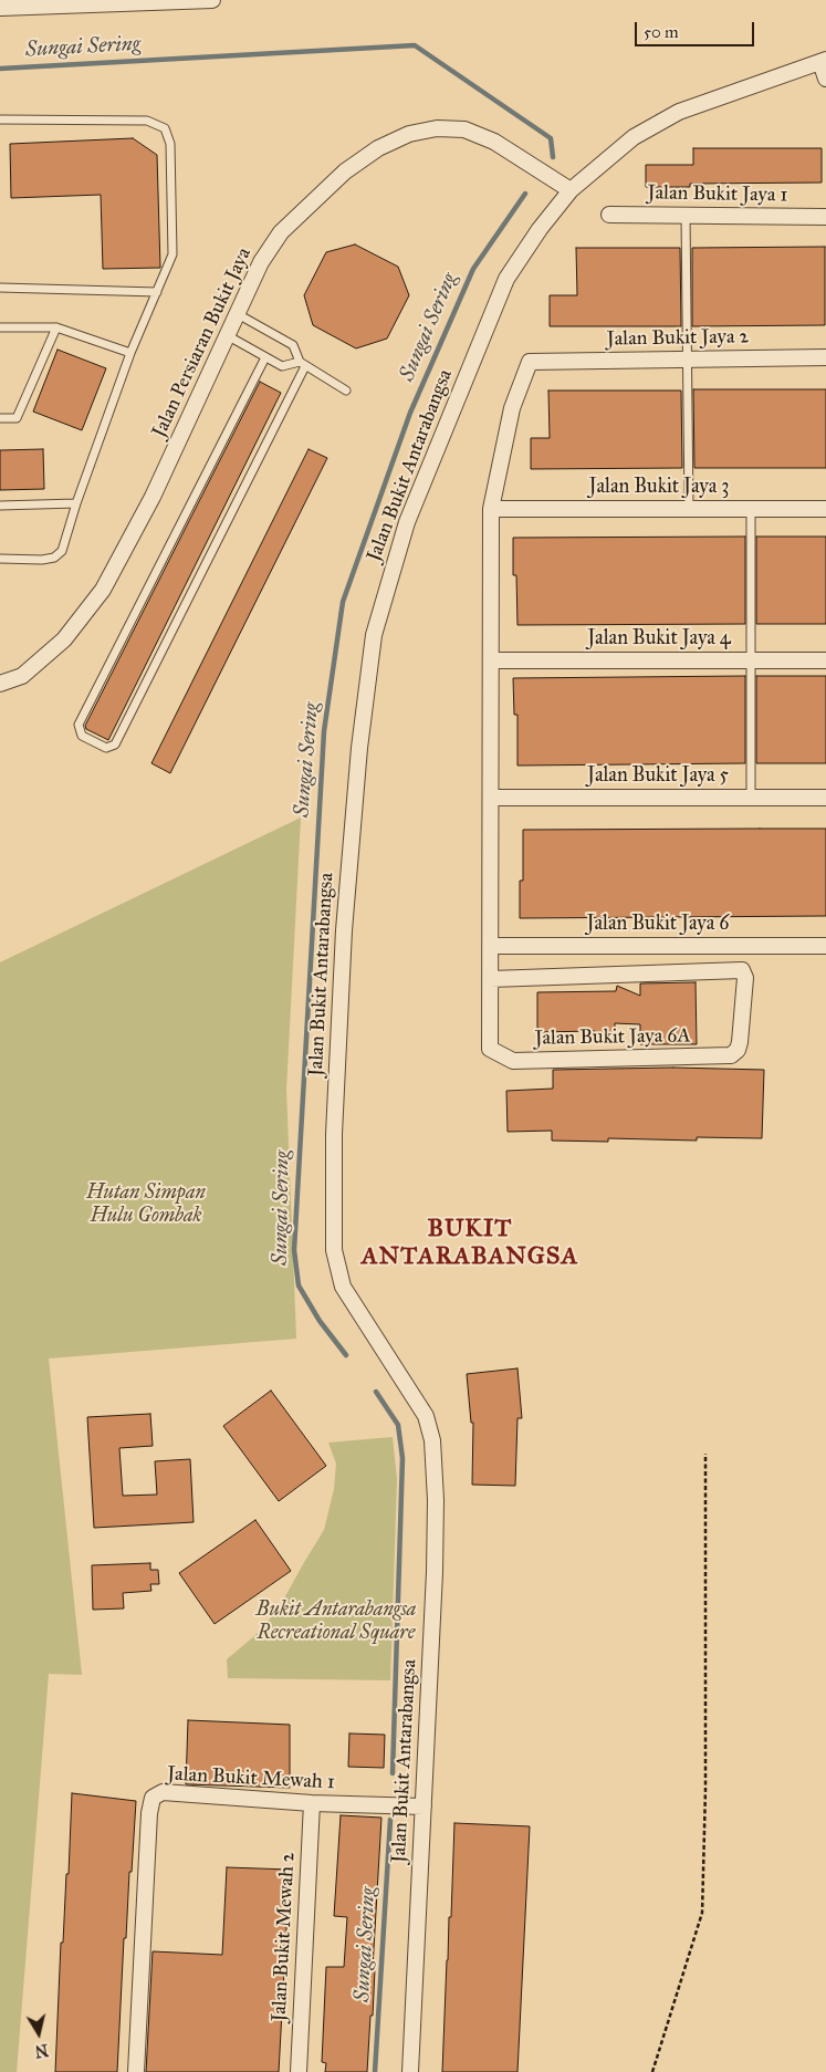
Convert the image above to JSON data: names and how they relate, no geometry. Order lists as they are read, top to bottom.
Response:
{
  "streets": {
    "street": [
      "Jalan Bukit Jaya 1",
      "Jalan Bukit Jaya 2",
      "Jalan Persiaran Bukit Jaya",
      "Jalan Bukit Antarabangsa",
      "Jalan Bukit Jaya 3",
      "Jalan Bukit Jaya 4",
      "Jalan Bukit Jaya 5",
      "Jalan Bukit Jaya 6",
      "Jalan Bukit Jaya 6A",
      "Jalan Bukit Mewah 1",
      "Jalan Bukit Mewah 2"
    ]
  },
  "crossings": [
    ["Jalan Bukit Jaya 2", "Jalan Bukit Jaya 3"],
    ["Jalan Persiaran Bukit Jaya", "Jalan Bukit Antarabangsa"],
    ["Jalan Bukit Antarabangsa", "Jalan Bukit Mewah 1"],
    ["Jalan Bukit Mewah 1", "Jalan Bukit Mewah 2"]
  ],
  "districts": ["BUKIT ANTARABANGSA"],
  "water": ["Sungai Sering"],
  "parks": ["Hutan Simpan Hulu Gombak", "Bukit Antarabangsa Recreational Square"],
  "scale_bar": "50 m",
  "north": "bottom"
}
